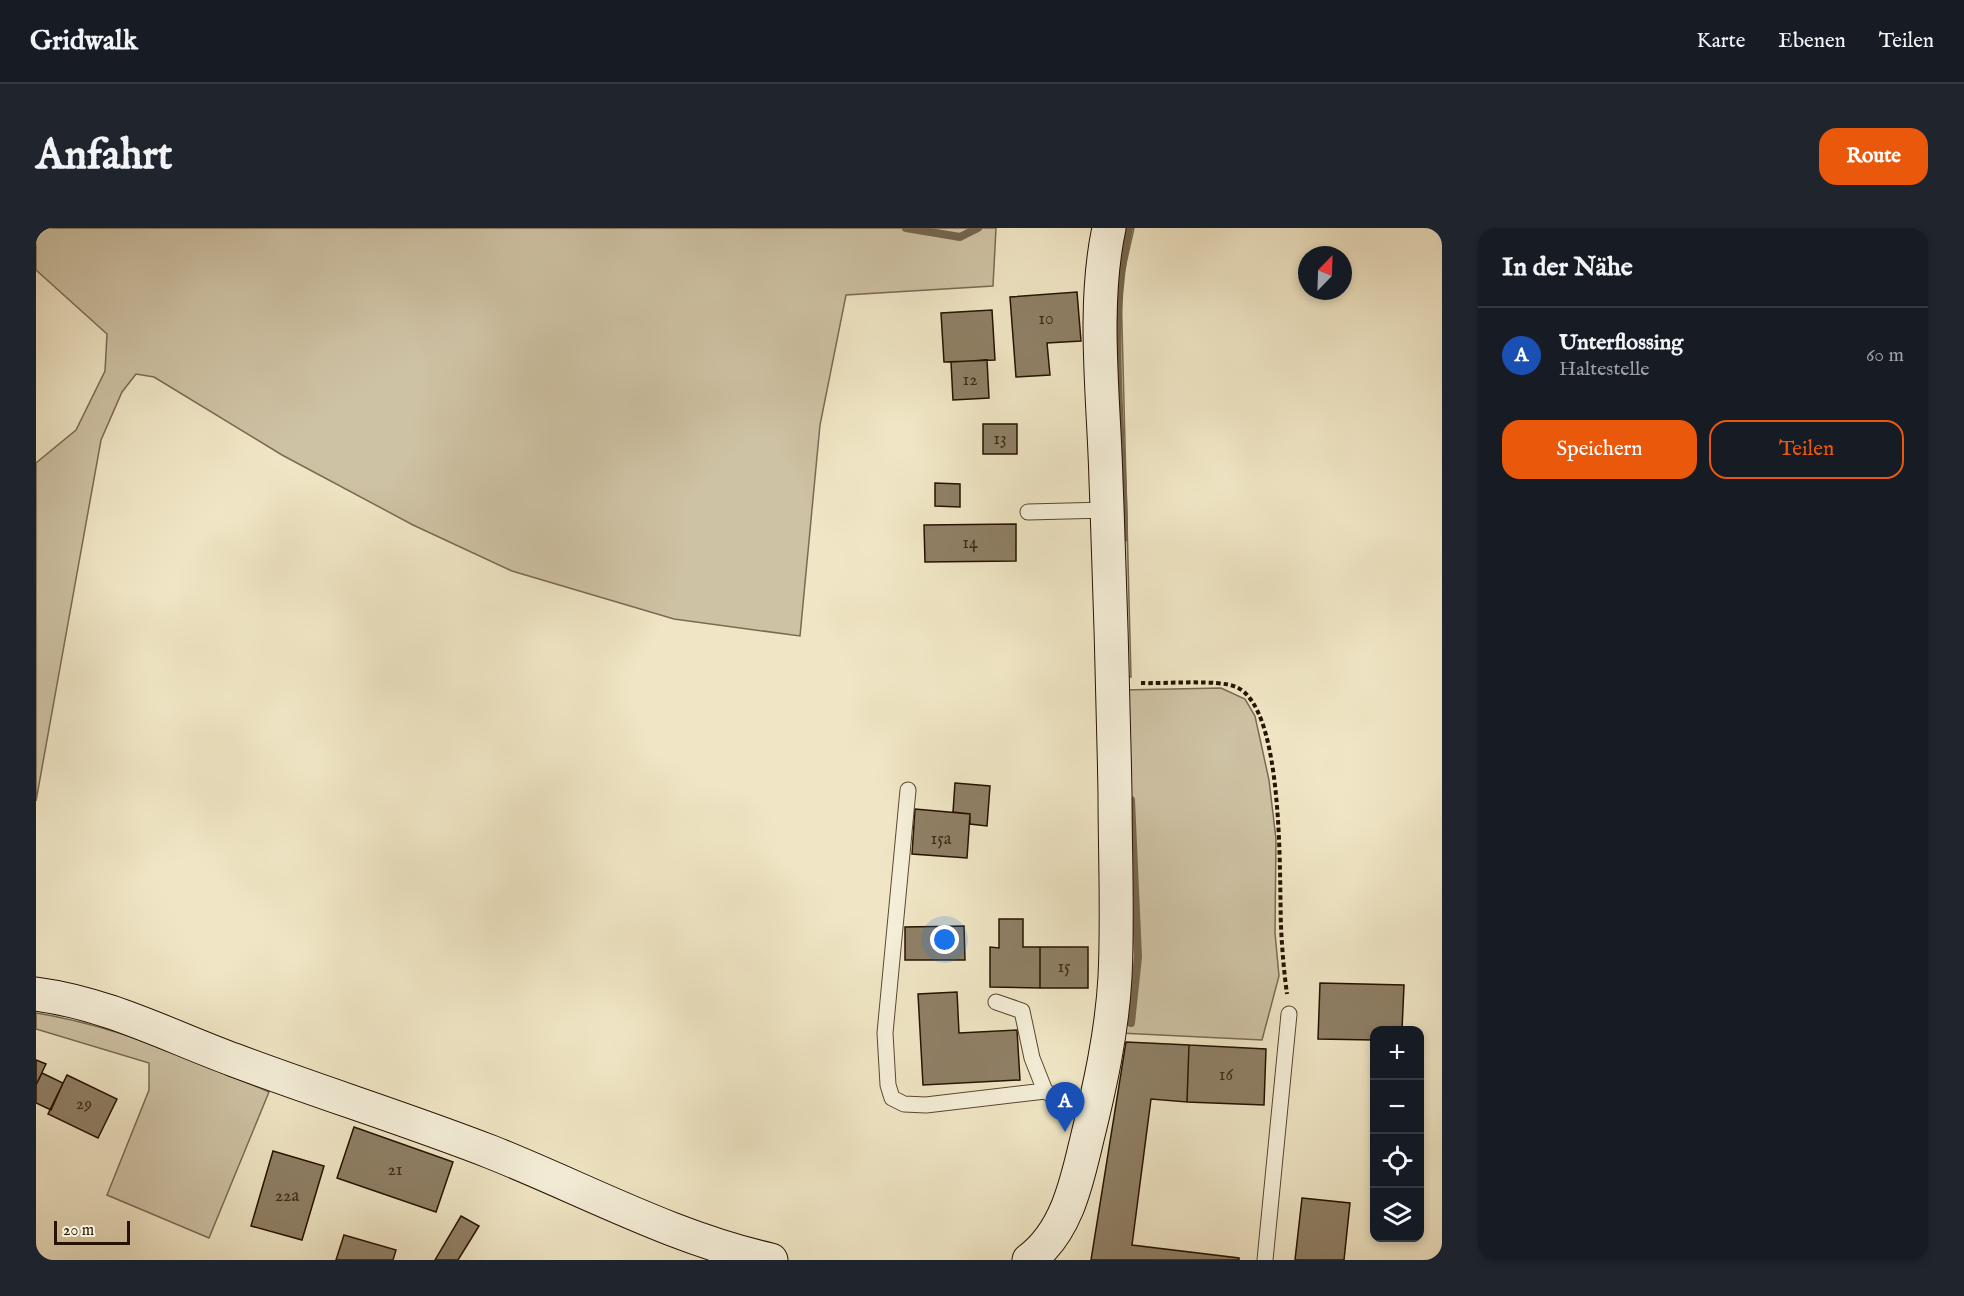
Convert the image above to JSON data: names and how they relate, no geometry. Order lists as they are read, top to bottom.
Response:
{
  "house_numbers": [
    "10",
    "12",
    "13",
    "14",
    "15a",
    "15",
    "16",
    "29",
    "21",
    "22a"
  ],
  "scale_bar": "20 m",
  "north": "top right",
  "page": {
    "header": "Gridwalk",
    "nav": ["Karte", "Ebenen", "Teilen"],
    "buttons": [
      "Route",
      ["Speichern", "Teilen"]
    ],
    "title": "Anfahrt",
    "heading": "In der Nähe",
    "list": [
      {
        "mark": "A",
        "name": "Unterflossing",
        "note": "Haltestelle",
        "value": "60 m"
      }
    ],
    "map_buttons": ["+", "−"],
    "pins": "A",
    "scale": "20 m"
  }
}
